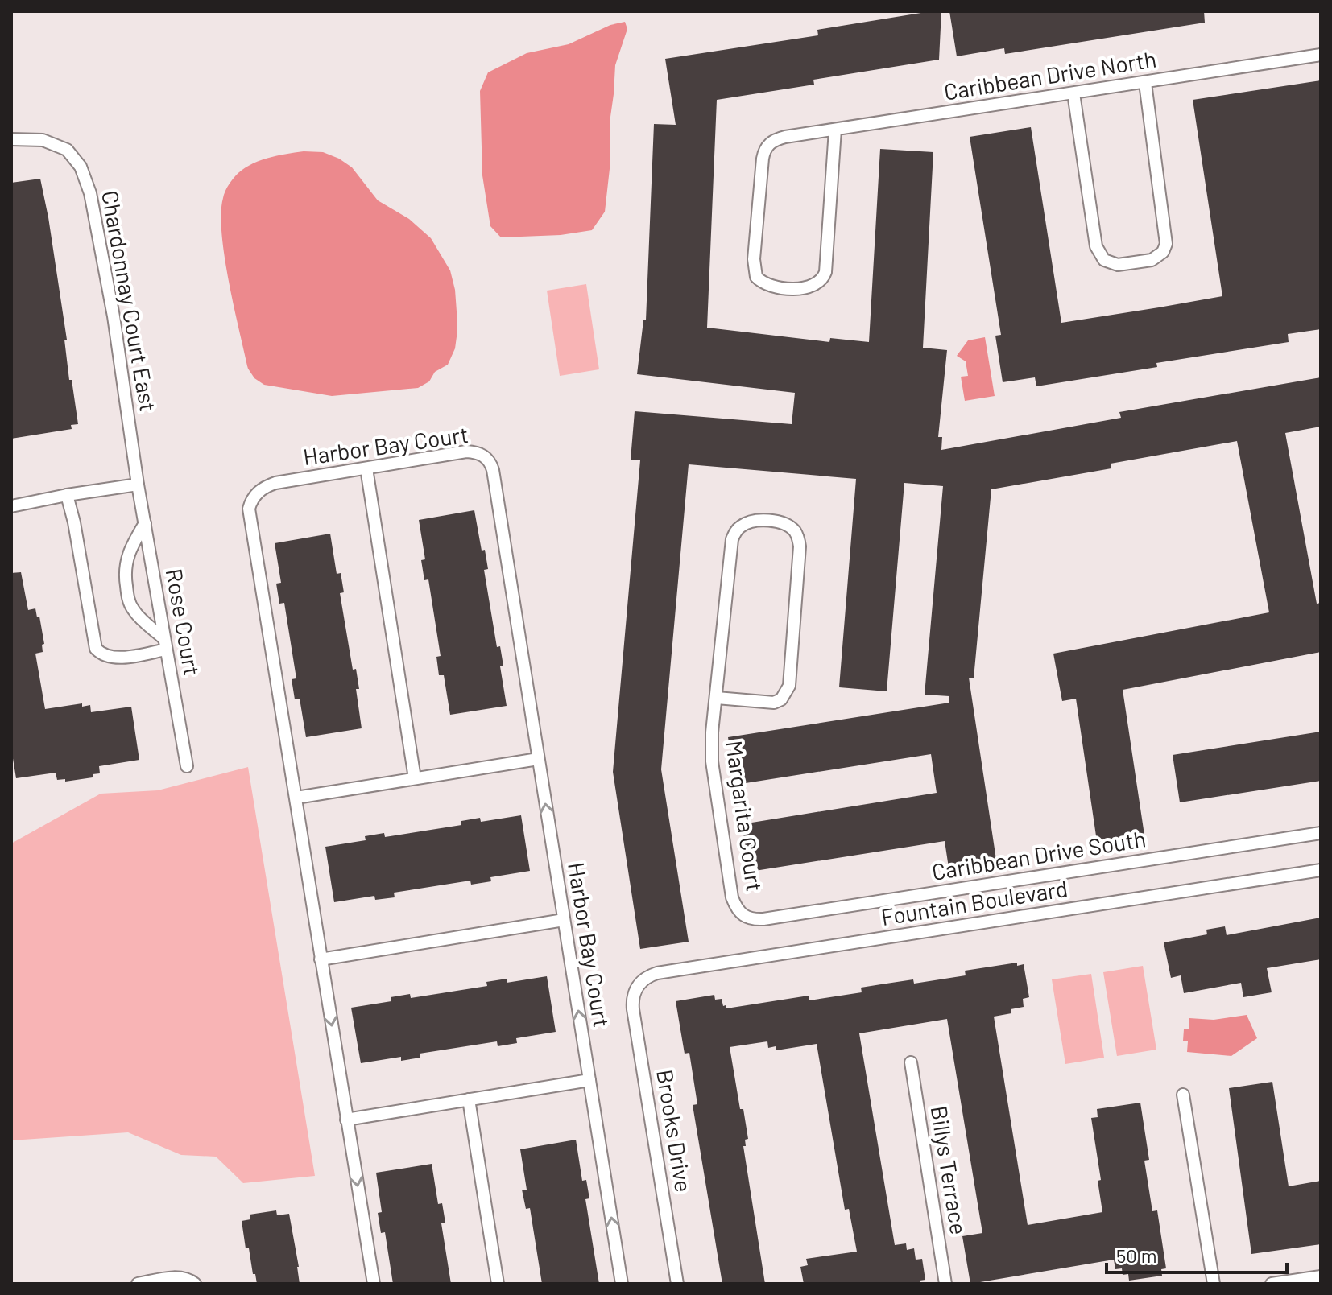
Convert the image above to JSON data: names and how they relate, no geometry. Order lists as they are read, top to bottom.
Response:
{
  "streets": {
    "lane": [
      "Caribbean Drive North",
      "Chardonnay Court East",
      "Harbor Bay Court",
      "Rose Court",
      "Margarita Court",
      "Caribbean Drive South",
      "Fountain Boulevard",
      "Brooks Drive",
      "Billys Terrace"
    ]
  },
  "crossings": [
    ["Chardonnay Court East", "Rose Court"],
    ["Margarita Court", "Caribbean Drive South"],
    ["Fountain Boulevard", "Brooks Drive"]
  ],
  "scale_bar": "50 m"
}
